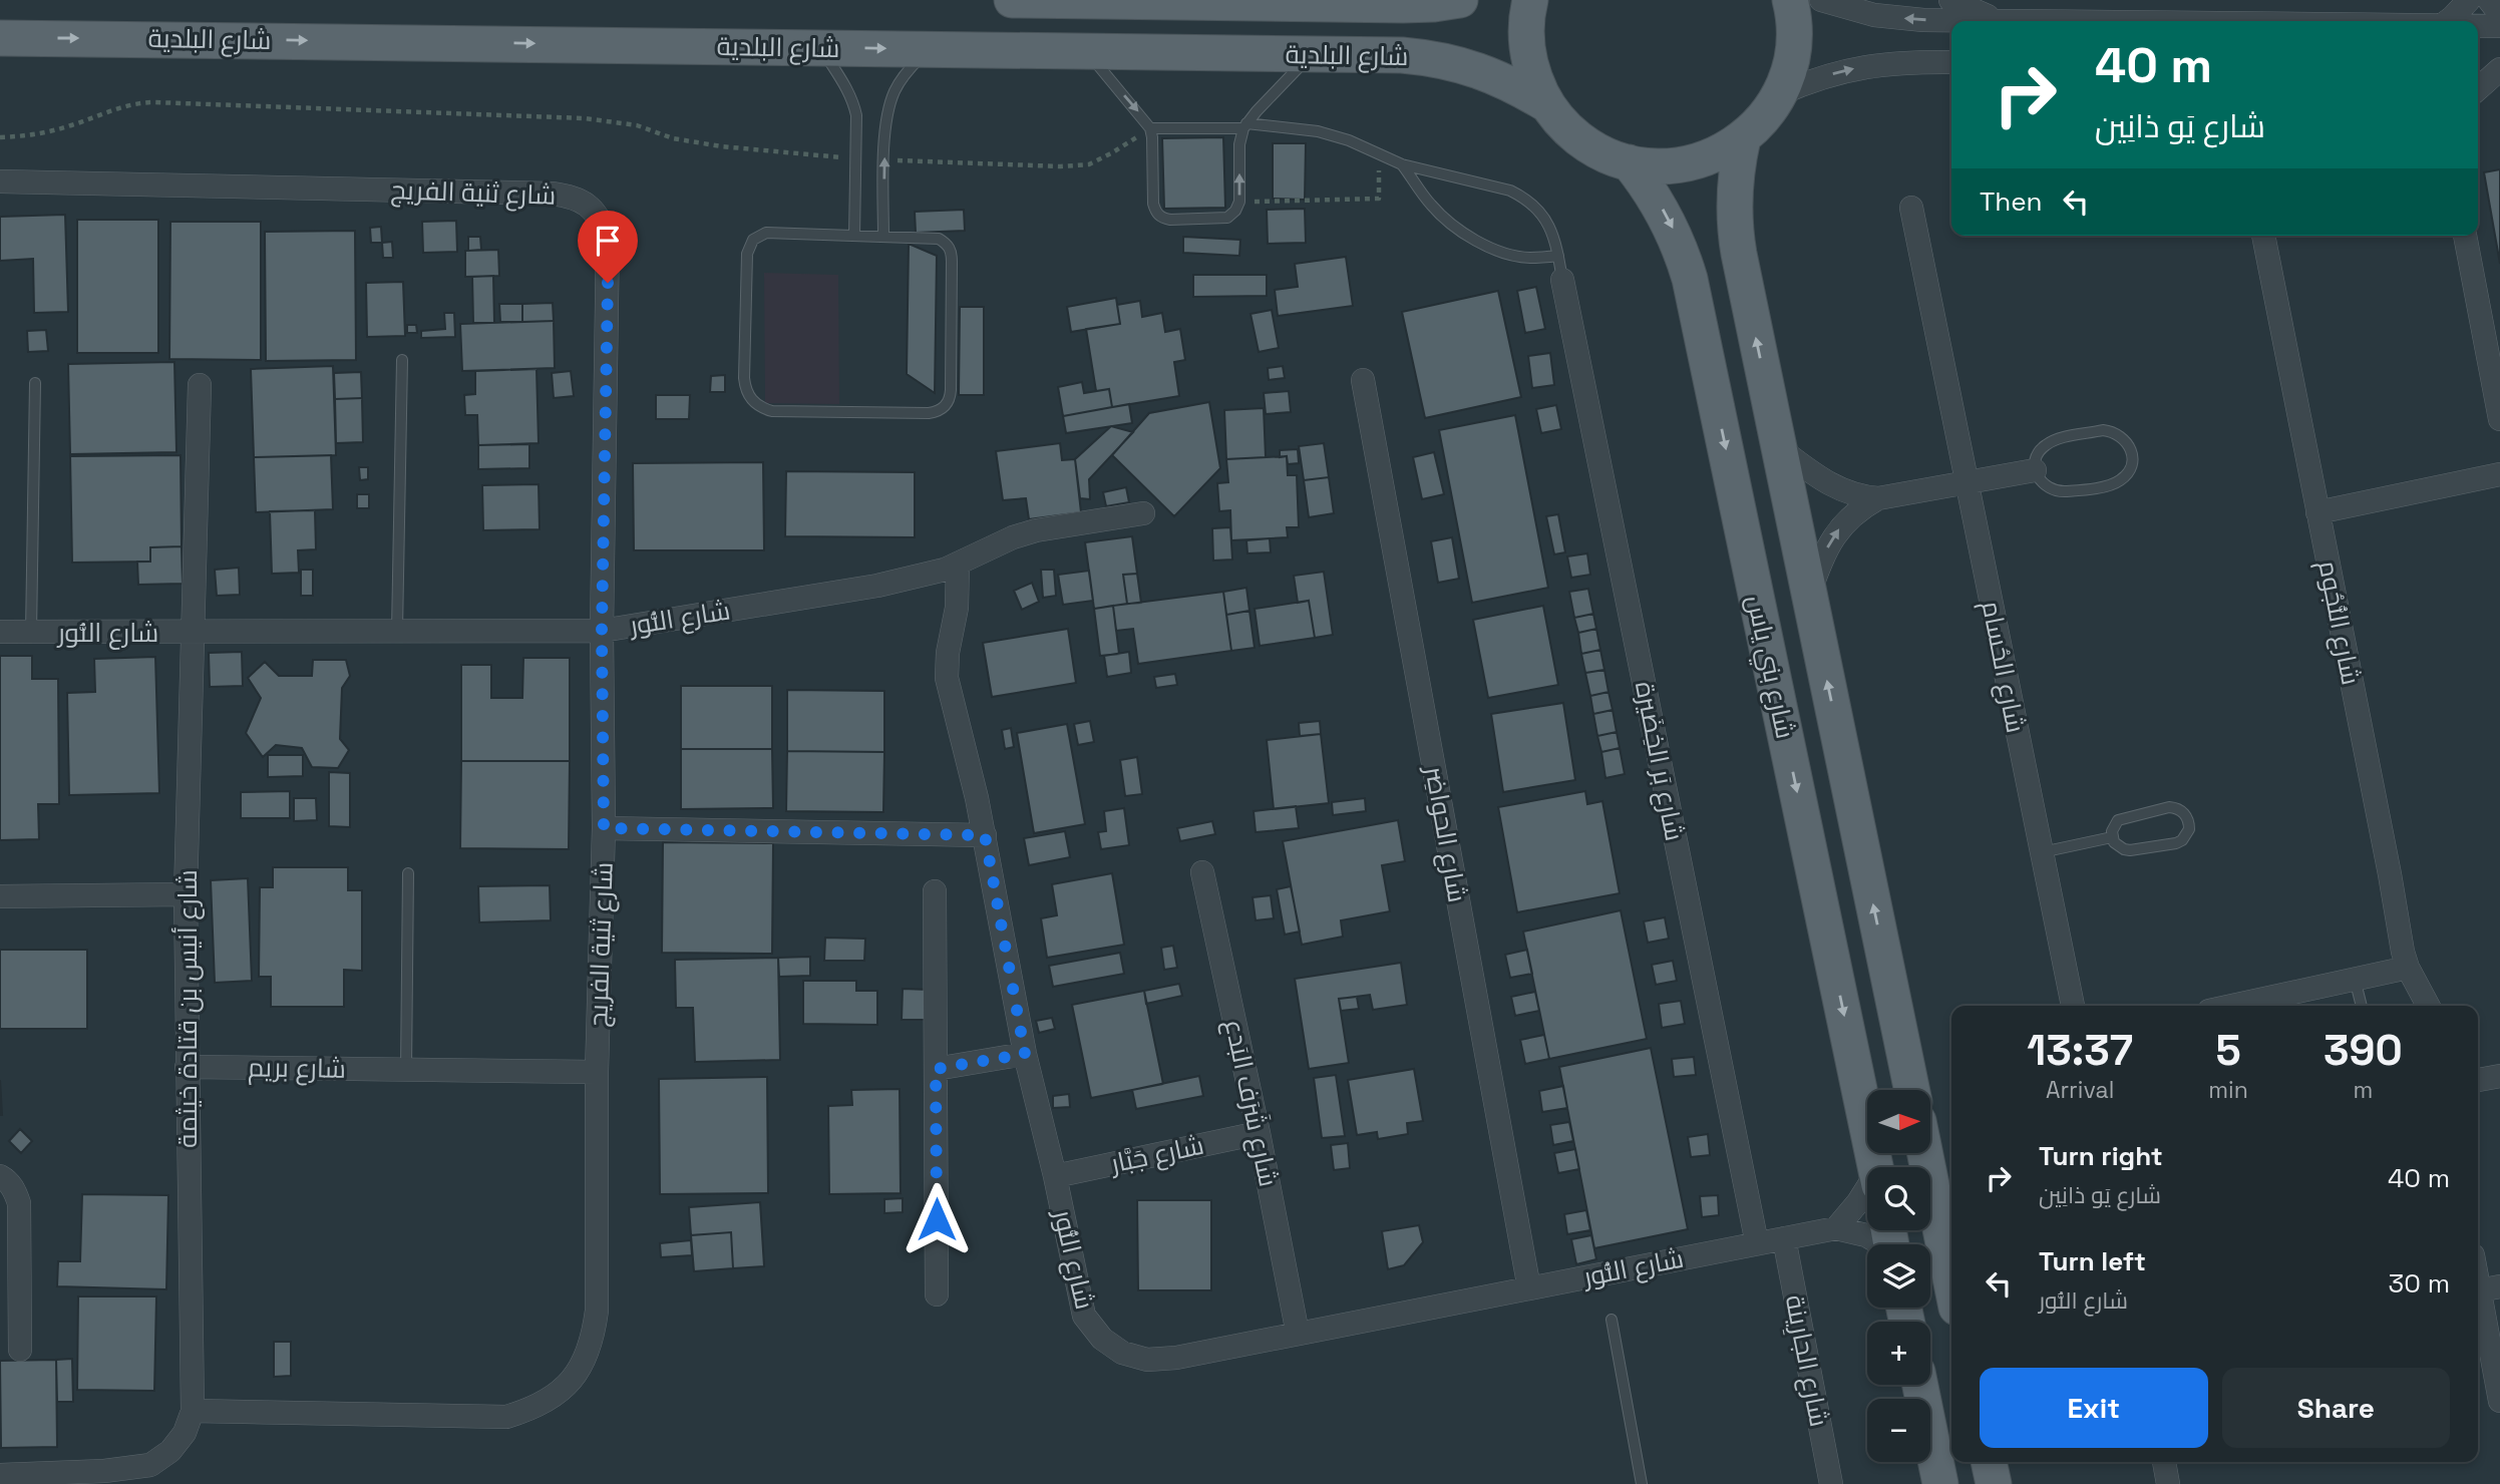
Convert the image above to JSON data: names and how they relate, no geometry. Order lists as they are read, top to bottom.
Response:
{
  "streets": {
    "main road": ["شارع البلدية", "شارع بني ياس"],
    "street": [
      "شارع ثنية الفريج",
      "شارع النُّور",
      "شارع النُّجُوم",
      "شارع الحُسام",
      "شارع بَر الخِضَيرة",
      "شارع الحواضِر",
      "شارع أنيس بن قتادة خيثمة",
      "شارع بريم",
      "شارع شَرَف البَدع",
      "شارع جَبَّار",
      "شارع الجارِينة"
    ]
  },
  "crossings": [
    ["شارع ثنية الفريج", "شارع النُّور"],
    ["شارع ثنية الفريج", "شارع أنيس بن قتادة خيثمة"],
    ["شارع ثنية الفريج", "شارع بريم"],
    ["شارع النُّور", "شارع بَر الخِضَيرة"],
    ["شارع النُّور", "شارع الحواضِر"],
    ["شارع النُّور", "شارع أنيس بن قتادة خيثمة"],
    ["شارع النُّور", "شارع شَرَف البَدع"],
    ["شارع النُّور", "شارع جَبَّار"],
    ["شارع النُّور", "شارع الجارِينة"],
    ["شارع أنيس بن قتادة خيثمة", "شارع بريم"],
    ["شارع شَرَف البَدع", "شارع جَبَّار"]
  ],
  "one_way": ["شارع البلدية"],
  "north": "right",
  "page": {
    "turn": ["40 m", "شارع يَو ذانِين"],
    "then": "Then",
    "eta": [
      "13:37",
      "Arrival",
      "5",
      "min",
      "390",
      "m"
    ],
    "map_buttons": ["+", "−"],
    "list": [
      {
        "name": "Turn right",
        "note": "شارع يَو ذانِين",
        "value": "40 m"
      },
      {
        "name": "Turn left",
        "note": "شارع النُّور",
        "value": "30 m"
      }
    ],
    "buttons": ["Exit", "Share"]
  }
}
